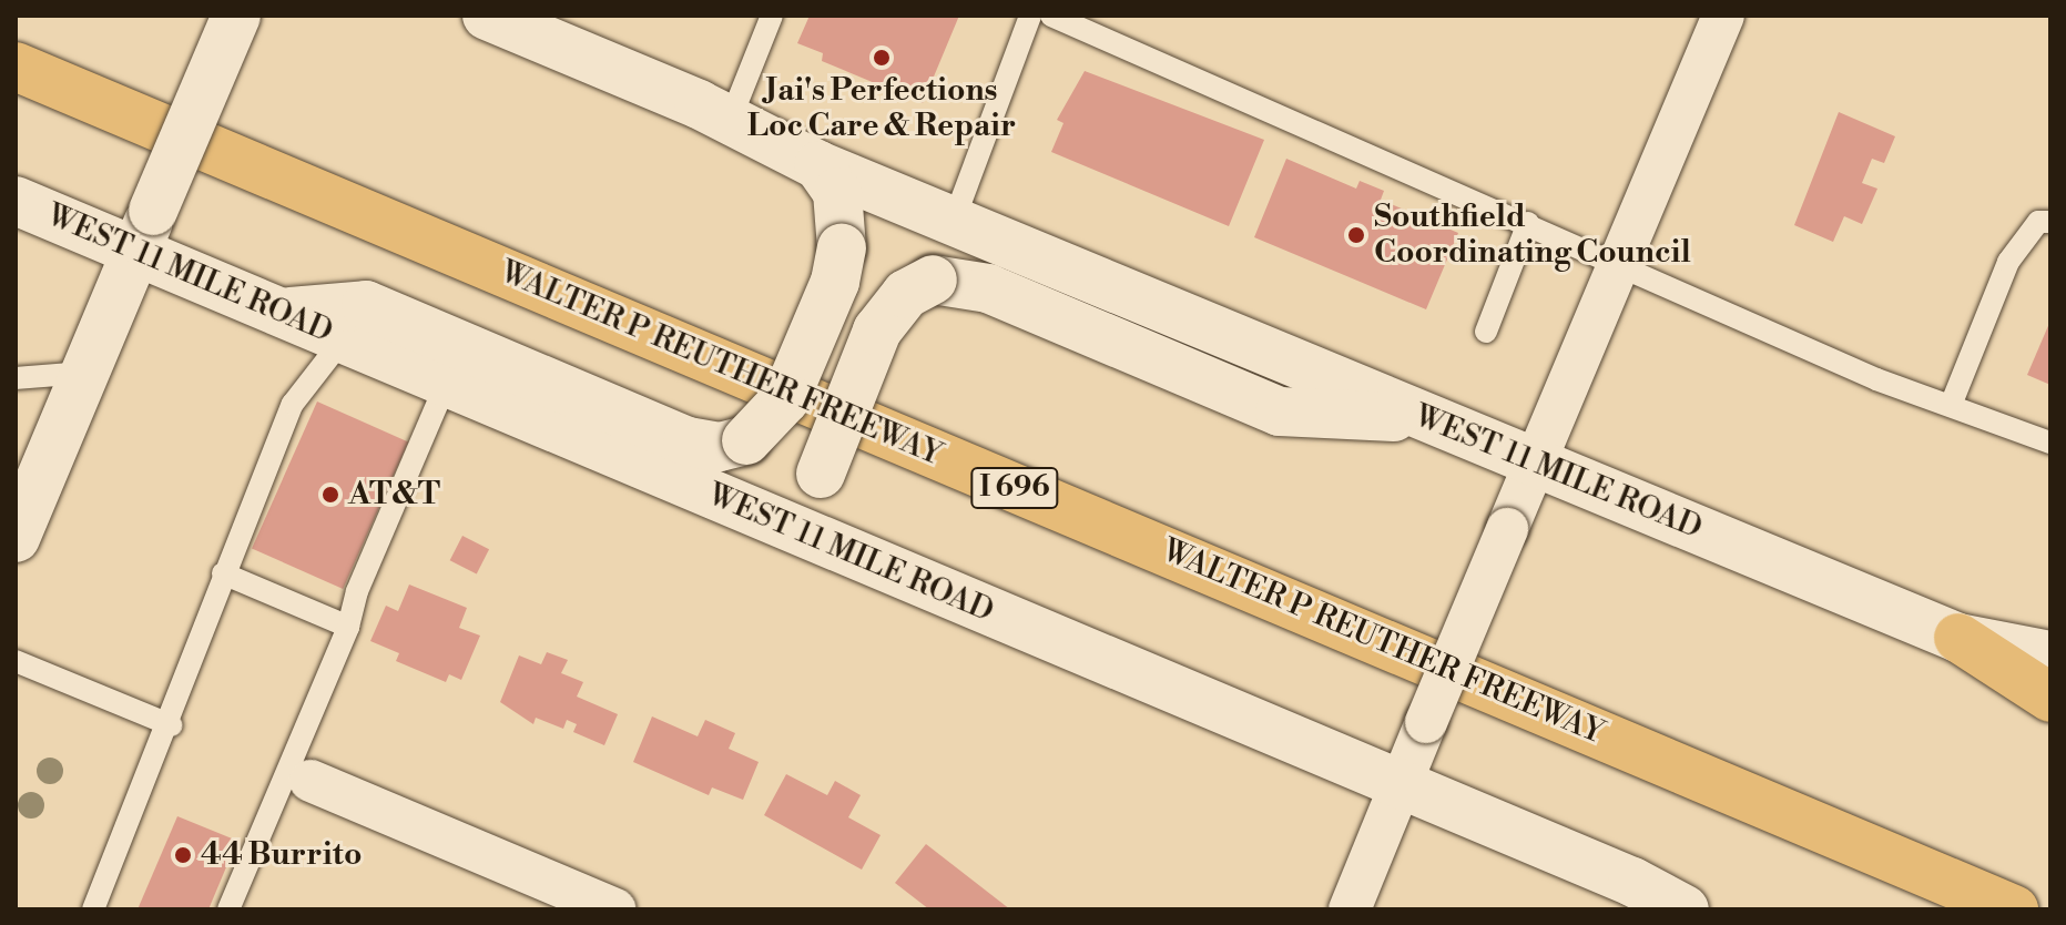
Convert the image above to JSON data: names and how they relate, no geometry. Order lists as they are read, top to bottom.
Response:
{
  "streets": {
    "highway": ["WALTER P REUTHER FREEWAY", "I 696"],
    "main road": ["WEST 11 MILE ROAD"]
  },
  "places": [
    "Jai's Perfections Loc Care & Repair",
    "Southfield Coordinating Council",
    "AT&T",
    "44 Burrito"
  ]
}
